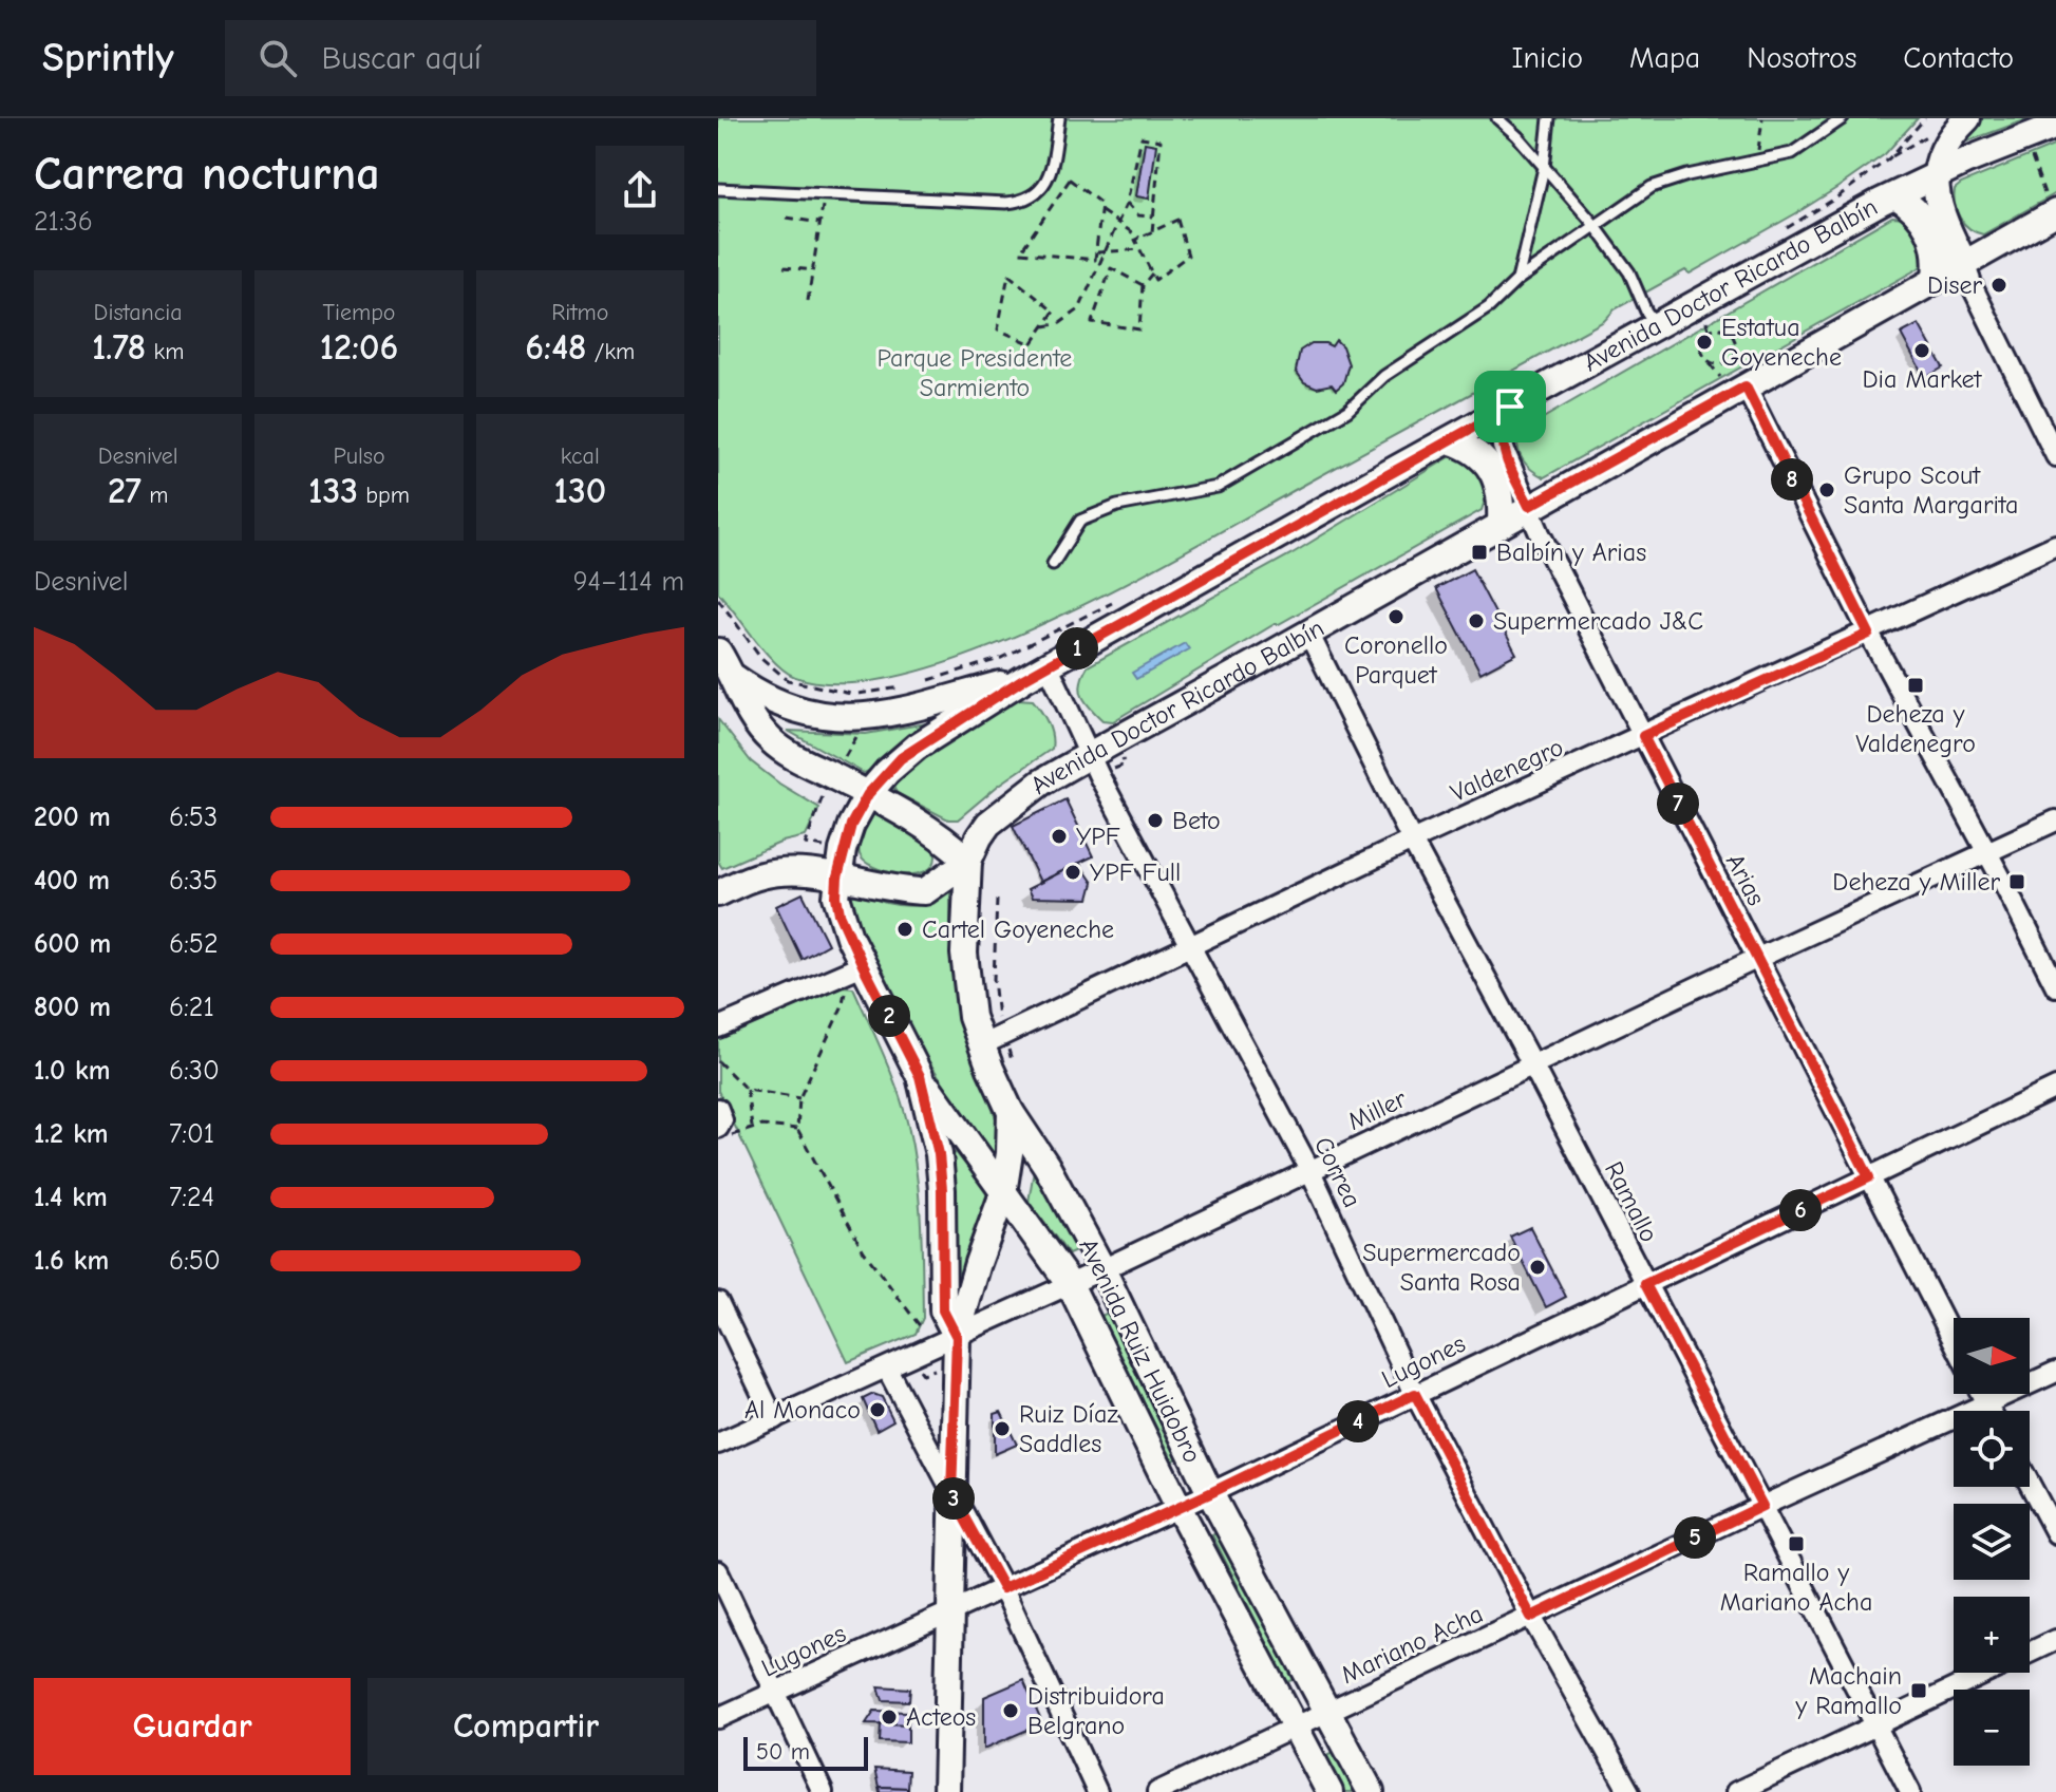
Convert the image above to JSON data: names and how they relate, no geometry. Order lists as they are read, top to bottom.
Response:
{
  "streets": {
    "main road": ["Avenida Doctor Ricardo Balbín", "Avenida Ruiz Huidobro"],
    "street": [
      "Valdenegro",
      "Arias",
      "Miller",
      "Correa",
      "Ramallo",
      "Lugones",
      "Mariano Acha"
    ]
  },
  "crossings": [
    ["Avenida Doctor Ricardo Balbín", "Valdenegro"],
    ["Avenida Doctor Ricardo Balbín", "Arias"],
    ["Avenida Doctor Ricardo Balbín", "Miller"],
    ["Avenida Doctor Ricardo Balbín", "Correa"],
    ["Avenida Doctor Ricardo Balbín", "Ramallo"],
    ["Avenida Doctor Ricardo Balbín", "Avenida Ruiz Huidobro"],
    ["Avenida Doctor Ricardo Balbín", "Lugones"],
    ["Valdenegro", "Arias"],
    ["Valdenegro", "Correa"],
    ["Valdenegro", "Ramallo"],
    ["Valdenegro", "Avenida Ruiz Huidobro"],
    ["Arias", "Miller"],
    ["Arias", "Lugones"],
    ["Miller", "Correa"],
    ["Miller", "Ramallo"],
    ["Miller", "Avenida Ruiz Huidobro"],
    ["Correa", "Lugones"],
    ["Correa", "Mariano Acha"],
    ["Ramallo", "Lugones"],
    ["Ramallo", "Mariano Acha"],
    ["Avenida Ruiz Huidobro", "Lugones"],
    ["Avenida Ruiz Huidobro", "Mariano Acha"]
  ],
  "parks": ["Parque Presidente Sarmiento"],
  "places": {
    "other": [
      "Diser",
      "Estatua Goyeneche",
      "Dia Market",
      "Grupo Scout Santa Margarita",
      "Coronello Parquet",
      "Supermercado J&C",
      "Beto",
      "YPF",
      "YPF Full",
      "Cartel Goyeneche",
      "Supermercado Santa Rosa",
      "Al Monaco",
      "Ruiz Díaz Saddles",
      "Distribuidora Belgrano",
      "Acteos"
    ],
    "transit": [
      "Balbín y Arias",
      "Deheza y Valdenegro",
      "Deheza y Miller",
      "Ramallo y Mariano Acha",
      "Machain y Ramallo"
    ]
  },
  "scale_bar": "50 m",
  "north": "right",
  "page": {
    "header": "Sprintly",
    "search": "Buscar aquí",
    "nav": [
      "Inicio",
      "Mapa",
      "Nosotros",
      "Contacto"
    ],
    "heading": ["Carrera nocturna", "21:36"],
    "stats": [
      ["Distancia", "1.78 km"],
      ["Tiempo", "12:06"],
      ["Ritmo", "6:48 /km"],
      ["Desnivel", "27 m"],
      ["Pulso", "133 bpm"],
      ["kcal", "130"]
    ],
    "pins": [
      "8",
      "1",
      "7",
      "2",
      "6",
      "4",
      "3",
      "5"
    ],
    "chart": ["Desnivel", "94–114 m"],
    "list": [
      {
        "name": "200 m",
        "note": "6:53"
      },
      {
        "name": "400 m",
        "note": "6:35"
      },
      {
        "name": "600 m",
        "note": "6:52"
      },
      {
        "name": "800 m",
        "note": "6:21"
      },
      {
        "name": "1.0 km",
        "note": "6:30"
      },
      {
        "name": "1.2 km",
        "note": "7:01"
      },
      {
        "name": "1.4 km",
        "note": "7:24"
      },
      {
        "name": "1.6 km",
        "note": "6:50"
      }
    ],
    "map_buttons": ["+", "−"],
    "buttons": ["Guardar", "Compartir"],
    "scale": "50 m"
  }
}
